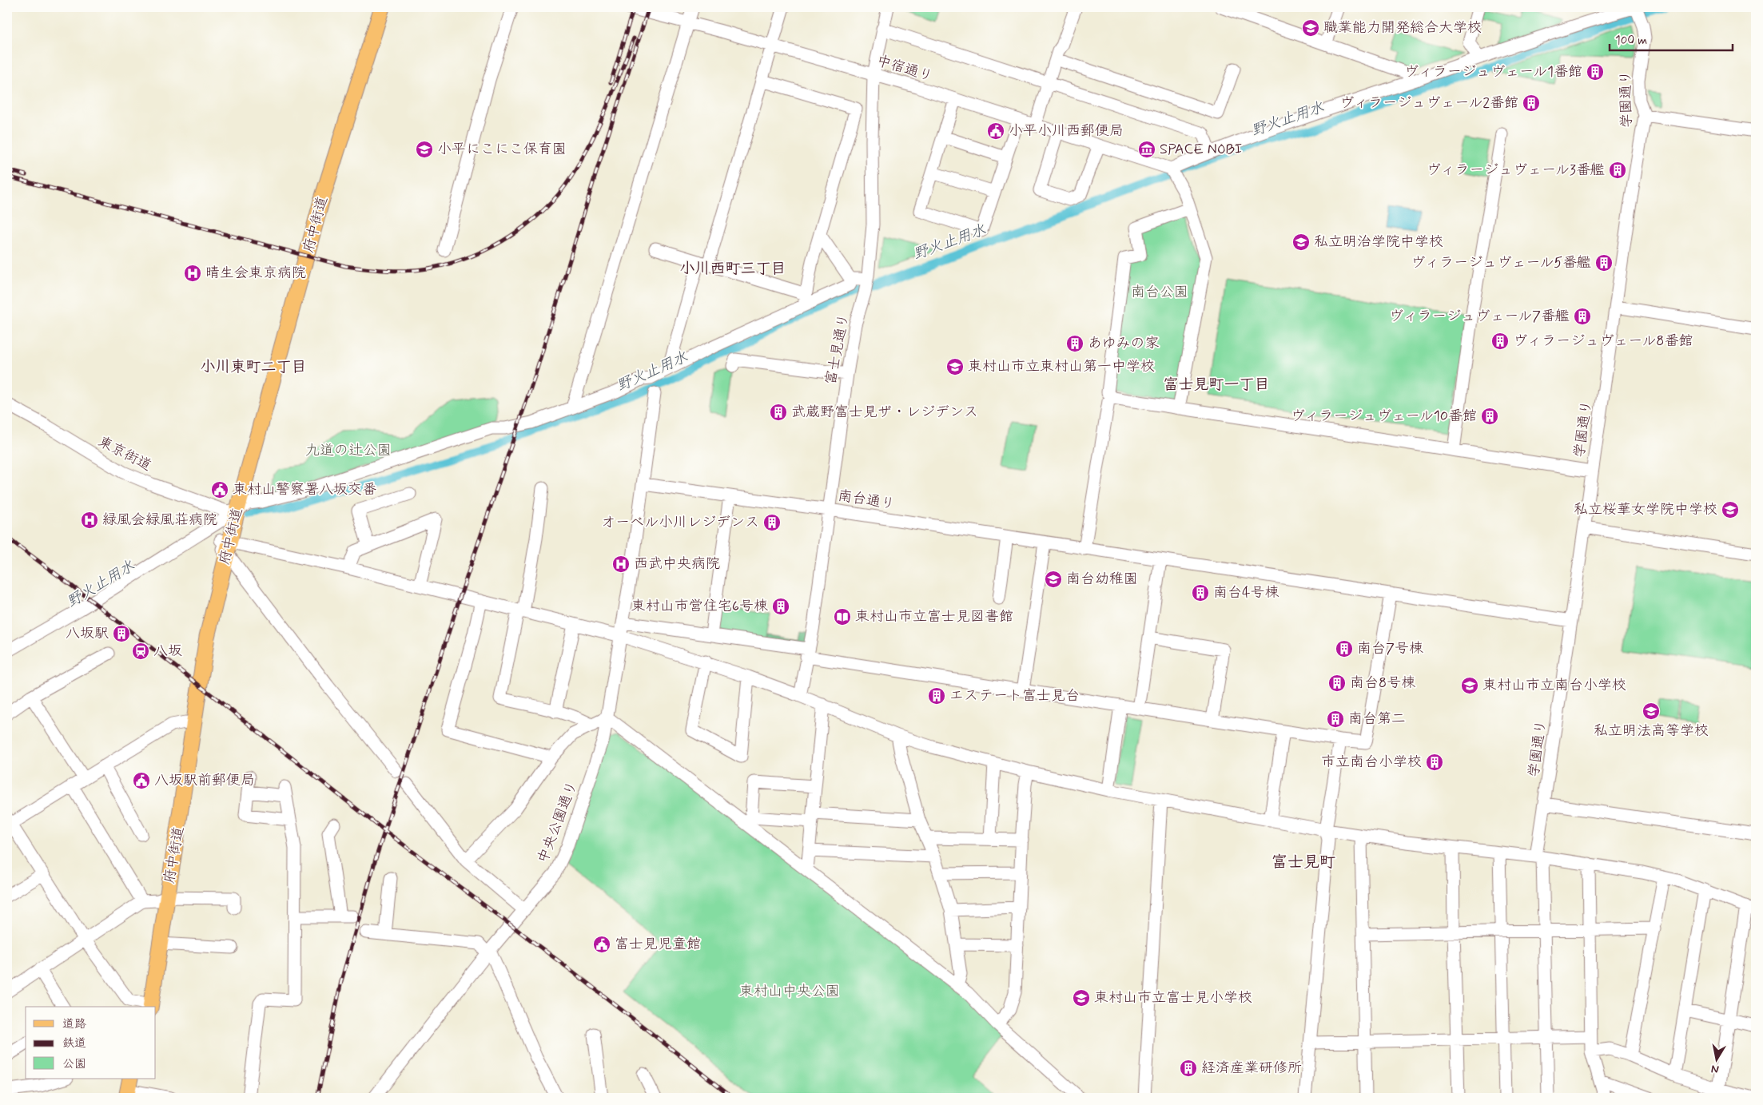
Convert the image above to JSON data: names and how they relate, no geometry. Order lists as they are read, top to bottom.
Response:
{
  "streets": {
    "main road": ["府中街道"],
    "street": [
      "中宿通り",
      "学園通り",
      "富士見通り",
      "東京街道",
      "南台通り",
      "中央公園通り"
    ]
  },
  "crossings": [
    ["中宿通り", "富士見通り"],
    ["学園通り", "南台通り"],
    ["府中街道", "東京街道"],
    ["富士見通り", "南台通り"],
    ["南台通り", "中央公園通り"]
  ],
  "districts": [
    "小川西町三丁目",
    "小川東町二丁目",
    "富士見町一丁目",
    "富士見町"
  ],
  "water": ["野火止用水"],
  "parks": ["南台公園", "九道の辻公園", "東村山中央公園"],
  "places": {
    "school or university": [
      "職業能力開発総合大学校",
      "小平にこにこ保育園",
      "私立明治学院中学校",
      "東村山市立東村山第一中学校",
      "私立桜華女学院中学校",
      "南台幼稚園",
      "東村山市立南台小学校",
      "私立明法高等学校",
      "東村山市立富士見小学校"
    ],
    "building": [
      "ヴィラージュヴェール1番館",
      "ヴィラージュヴェール2番館",
      "ヴィラージュヴェール3番艦",
      "ヴィラージュヴェール5番艦",
      "ヴィラージュヴェール7番艦",
      "ヴィラージュヴェール8番館",
      "あゆみの家",
      "武蔵野富士見ザ・レジデンス",
      "ヴィラージュヴェール10番館",
      "オーベル小川レジデンス",
      "南台4号棟",
      "東村山市営住宅6号棟",
      "八坂駅",
      "南台7号棟",
      "南台8号棟",
      "エステート富士見台",
      "南台第二",
      "市立南台小学校",
      "経済産業研修所"
    ],
    "public building": [
      "小平小川西郵便局",
      "東村山警察署八坂交番",
      "八坂駅前郵便局",
      "富士見児童館"
    ],
    "museum": ["SPACE NOBI"],
    "hospital": ["晴生会東京病院", "緑風会緑風荘病院", "西武中央病院"],
    "library": ["東村山市立富士見図書館"],
    "station": ["八坂"]
  },
  "legend": ["道路", "鉄道", "公園"],
  "scale_bar": "100 m",
  "north": "bottom"
}
